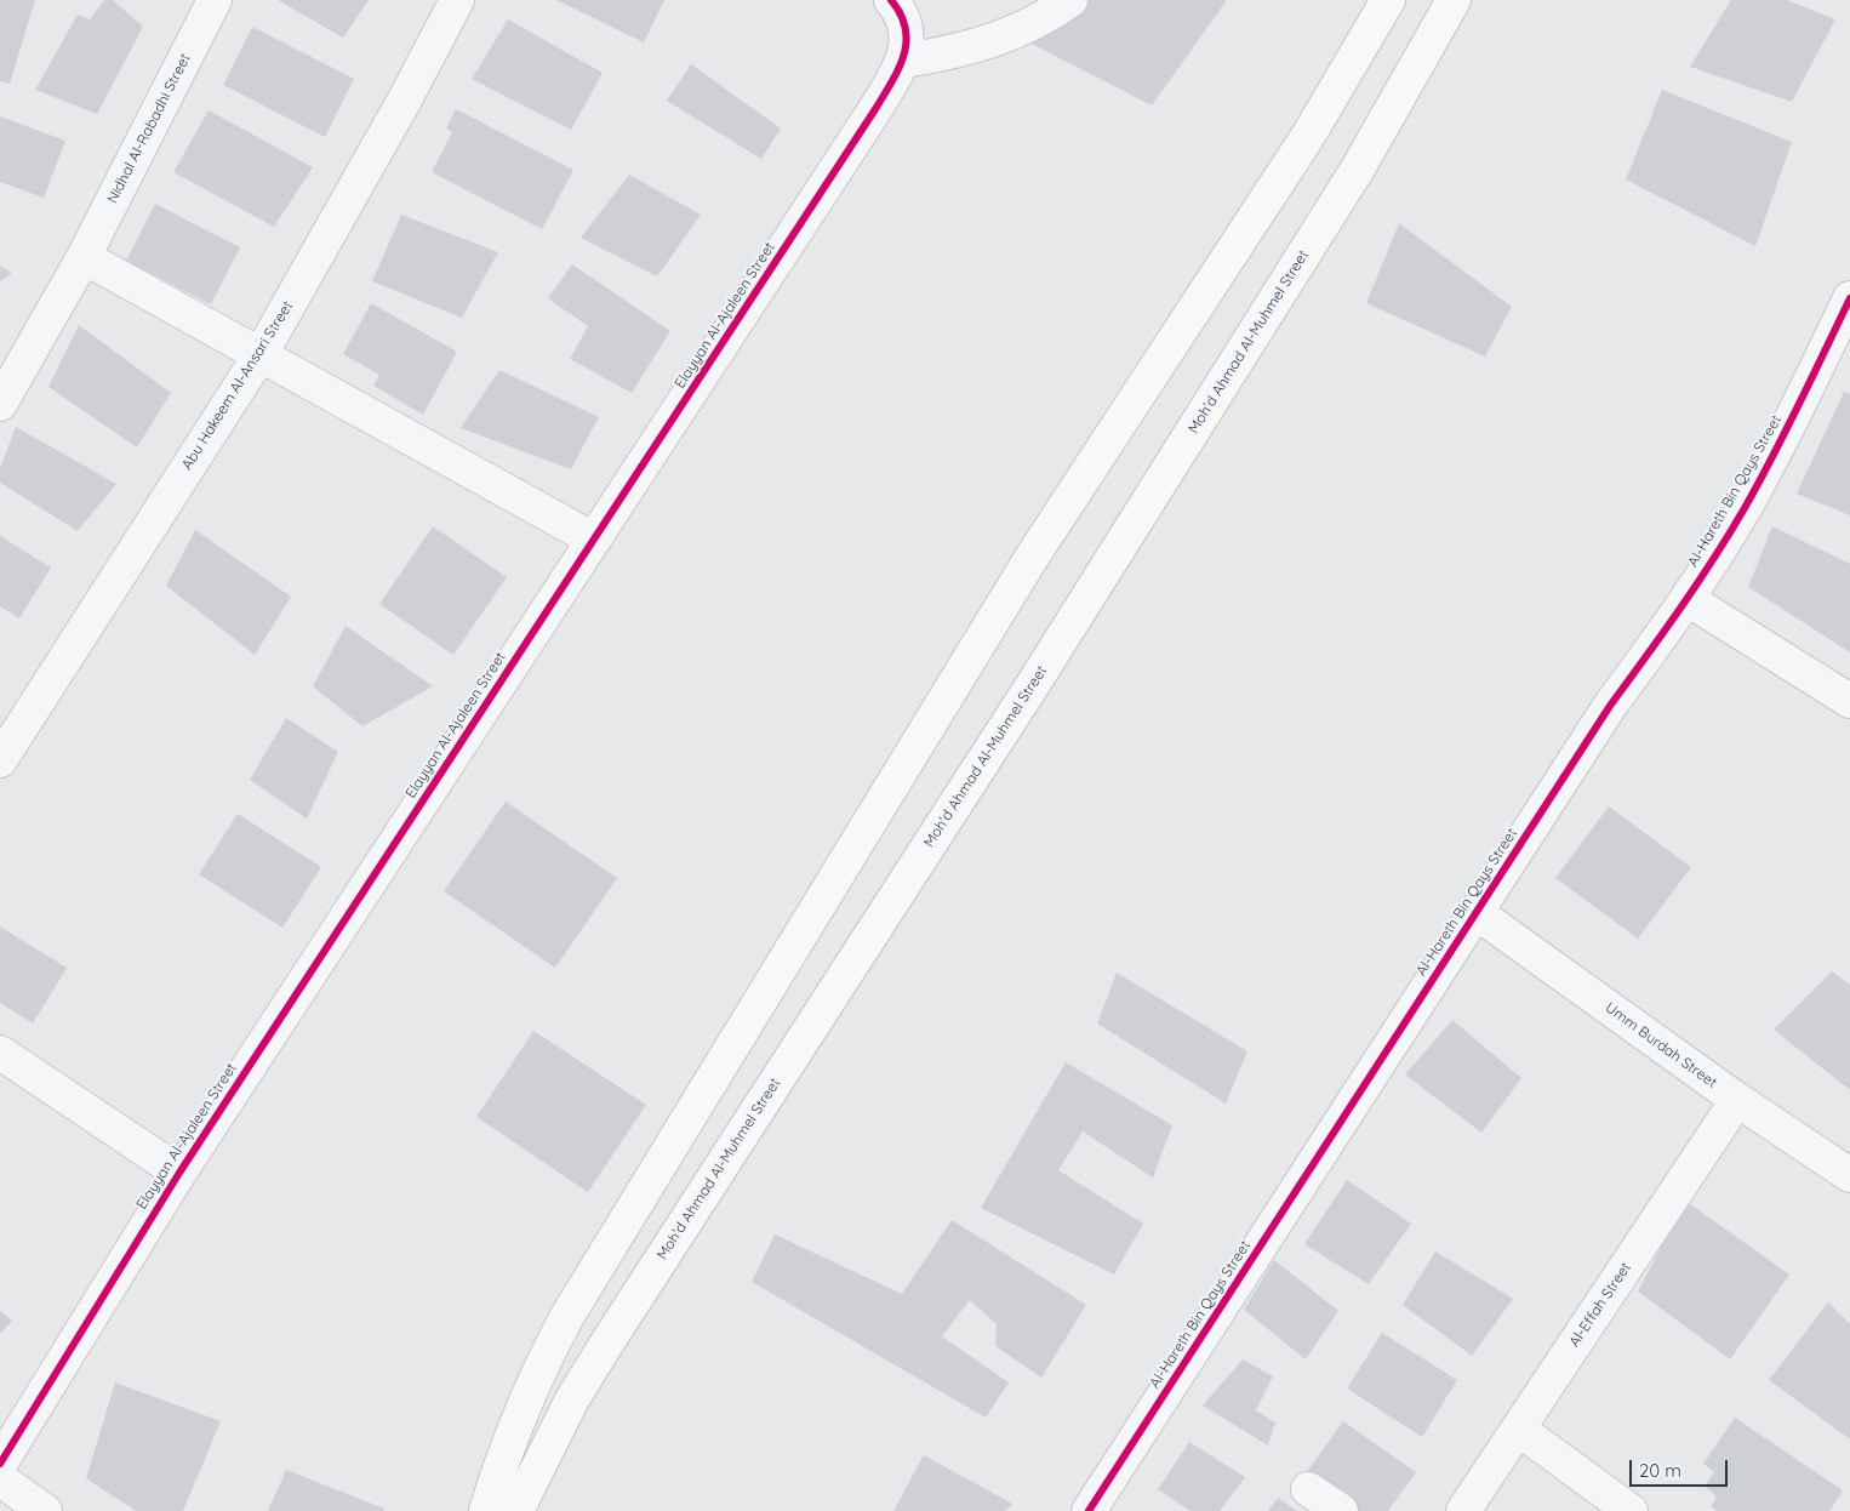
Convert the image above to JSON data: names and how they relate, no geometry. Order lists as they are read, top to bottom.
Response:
{
  "streets": {
    "main road": ["Moh’d Ahmad Al-Muhmel Street"],
    "street": [
      "Nidhal Al-Rabadhi Street",
      "Elayyan Al-Ajaleen Street",
      "Abu Hakeem Al-Ansari Street",
      "Al-Hareth Bin Qays Street",
      "Umm Burdah Street",
      "Al-Effah Street"
    ]
  },
  "crossings": [
    ["Al-Hareth Bin Qays Street", "Umm Burdah Street"],
    ["Umm Burdah Street", "Al-Effah Street"]
  ],
  "scale_bar": "20 m"
}
